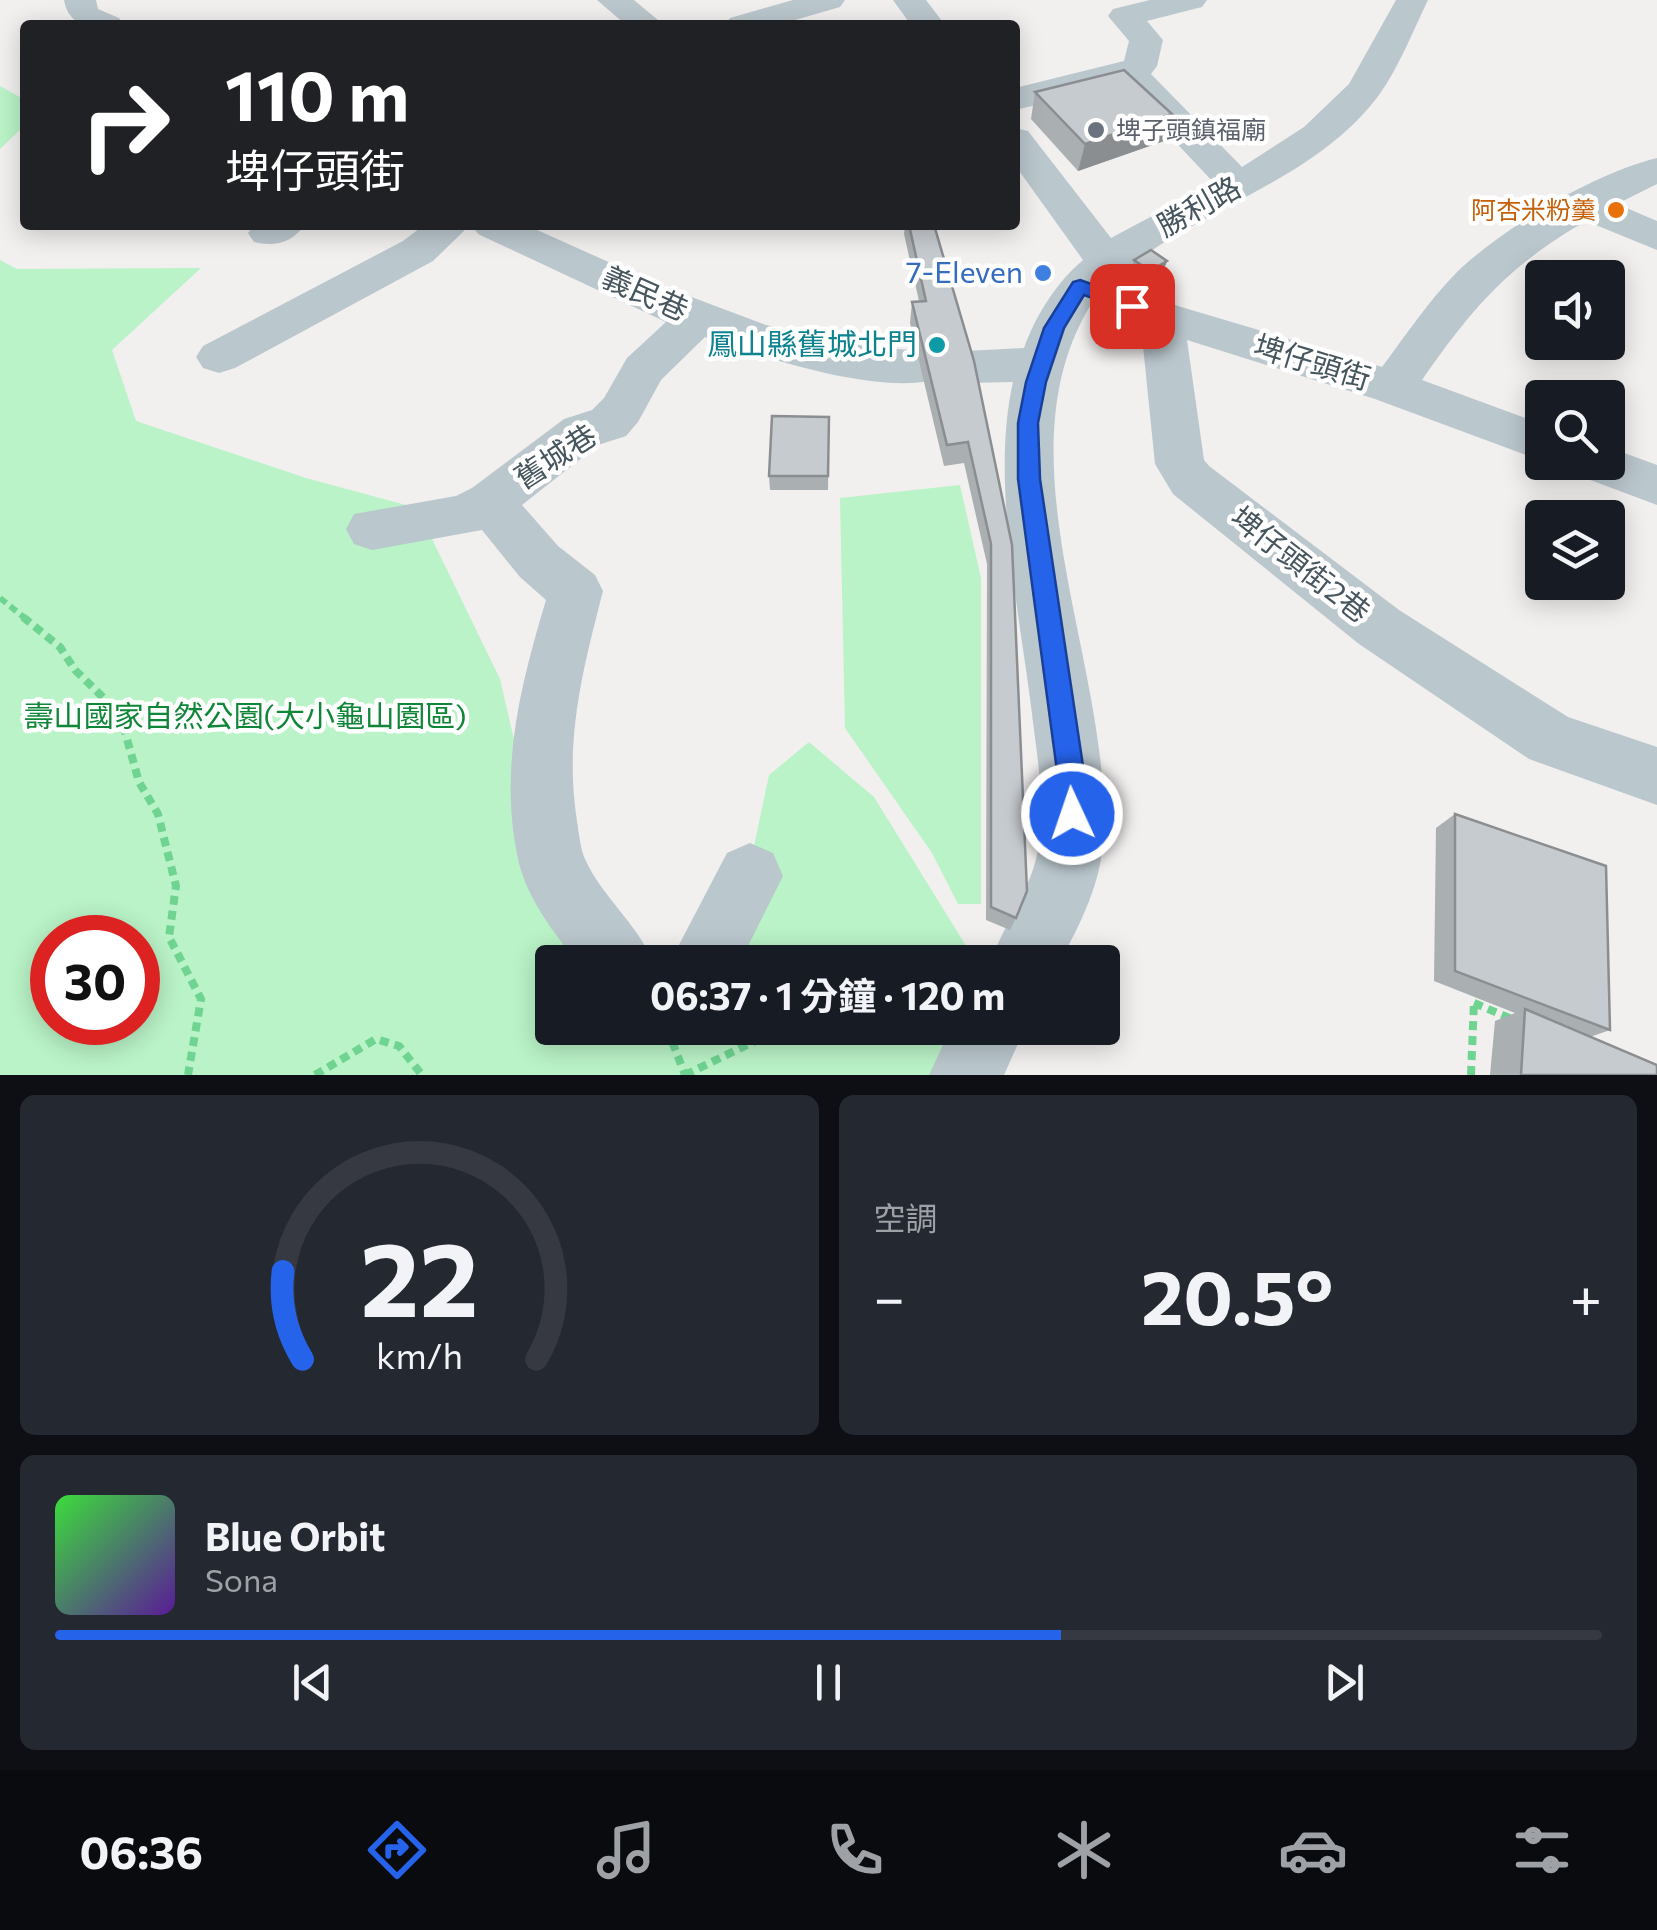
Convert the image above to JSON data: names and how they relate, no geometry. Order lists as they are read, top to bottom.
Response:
{
  "streets": {
    "street": [
      "勝利路",
      "義民巷",
      "埤仔頭街",
      "舊城巷",
      "埤仔頭街2巷"
    ]
  },
  "crossings": [
    ["勝利路", "埤仔頭街"],
    ["義民巷", "舊城巷"],
    ["埤仔頭街", "埤仔頭街2巷"]
  ],
  "parks": ["壽山國家自然公園(大小龜山園區)"],
  "places": [
    "埤子頭鎮福廟",
    "阿杏米粉羹",
    "7-Eleven",
    "鳳山縣舊城北門"
  ],
  "page": {
    "turn": ["110 m", "埤仔頭街"],
    "limit": "30",
    "trip": "06:37 · 1 分鐘 · 120 m",
    "tile": "空調",
    "heat": ["−", "20.5°", "+"],
    "song": ["Blue Orbit", "Sona"],
    "tabs": "06:36",
    "gauge": ["22", "km/h"]
  }
}
